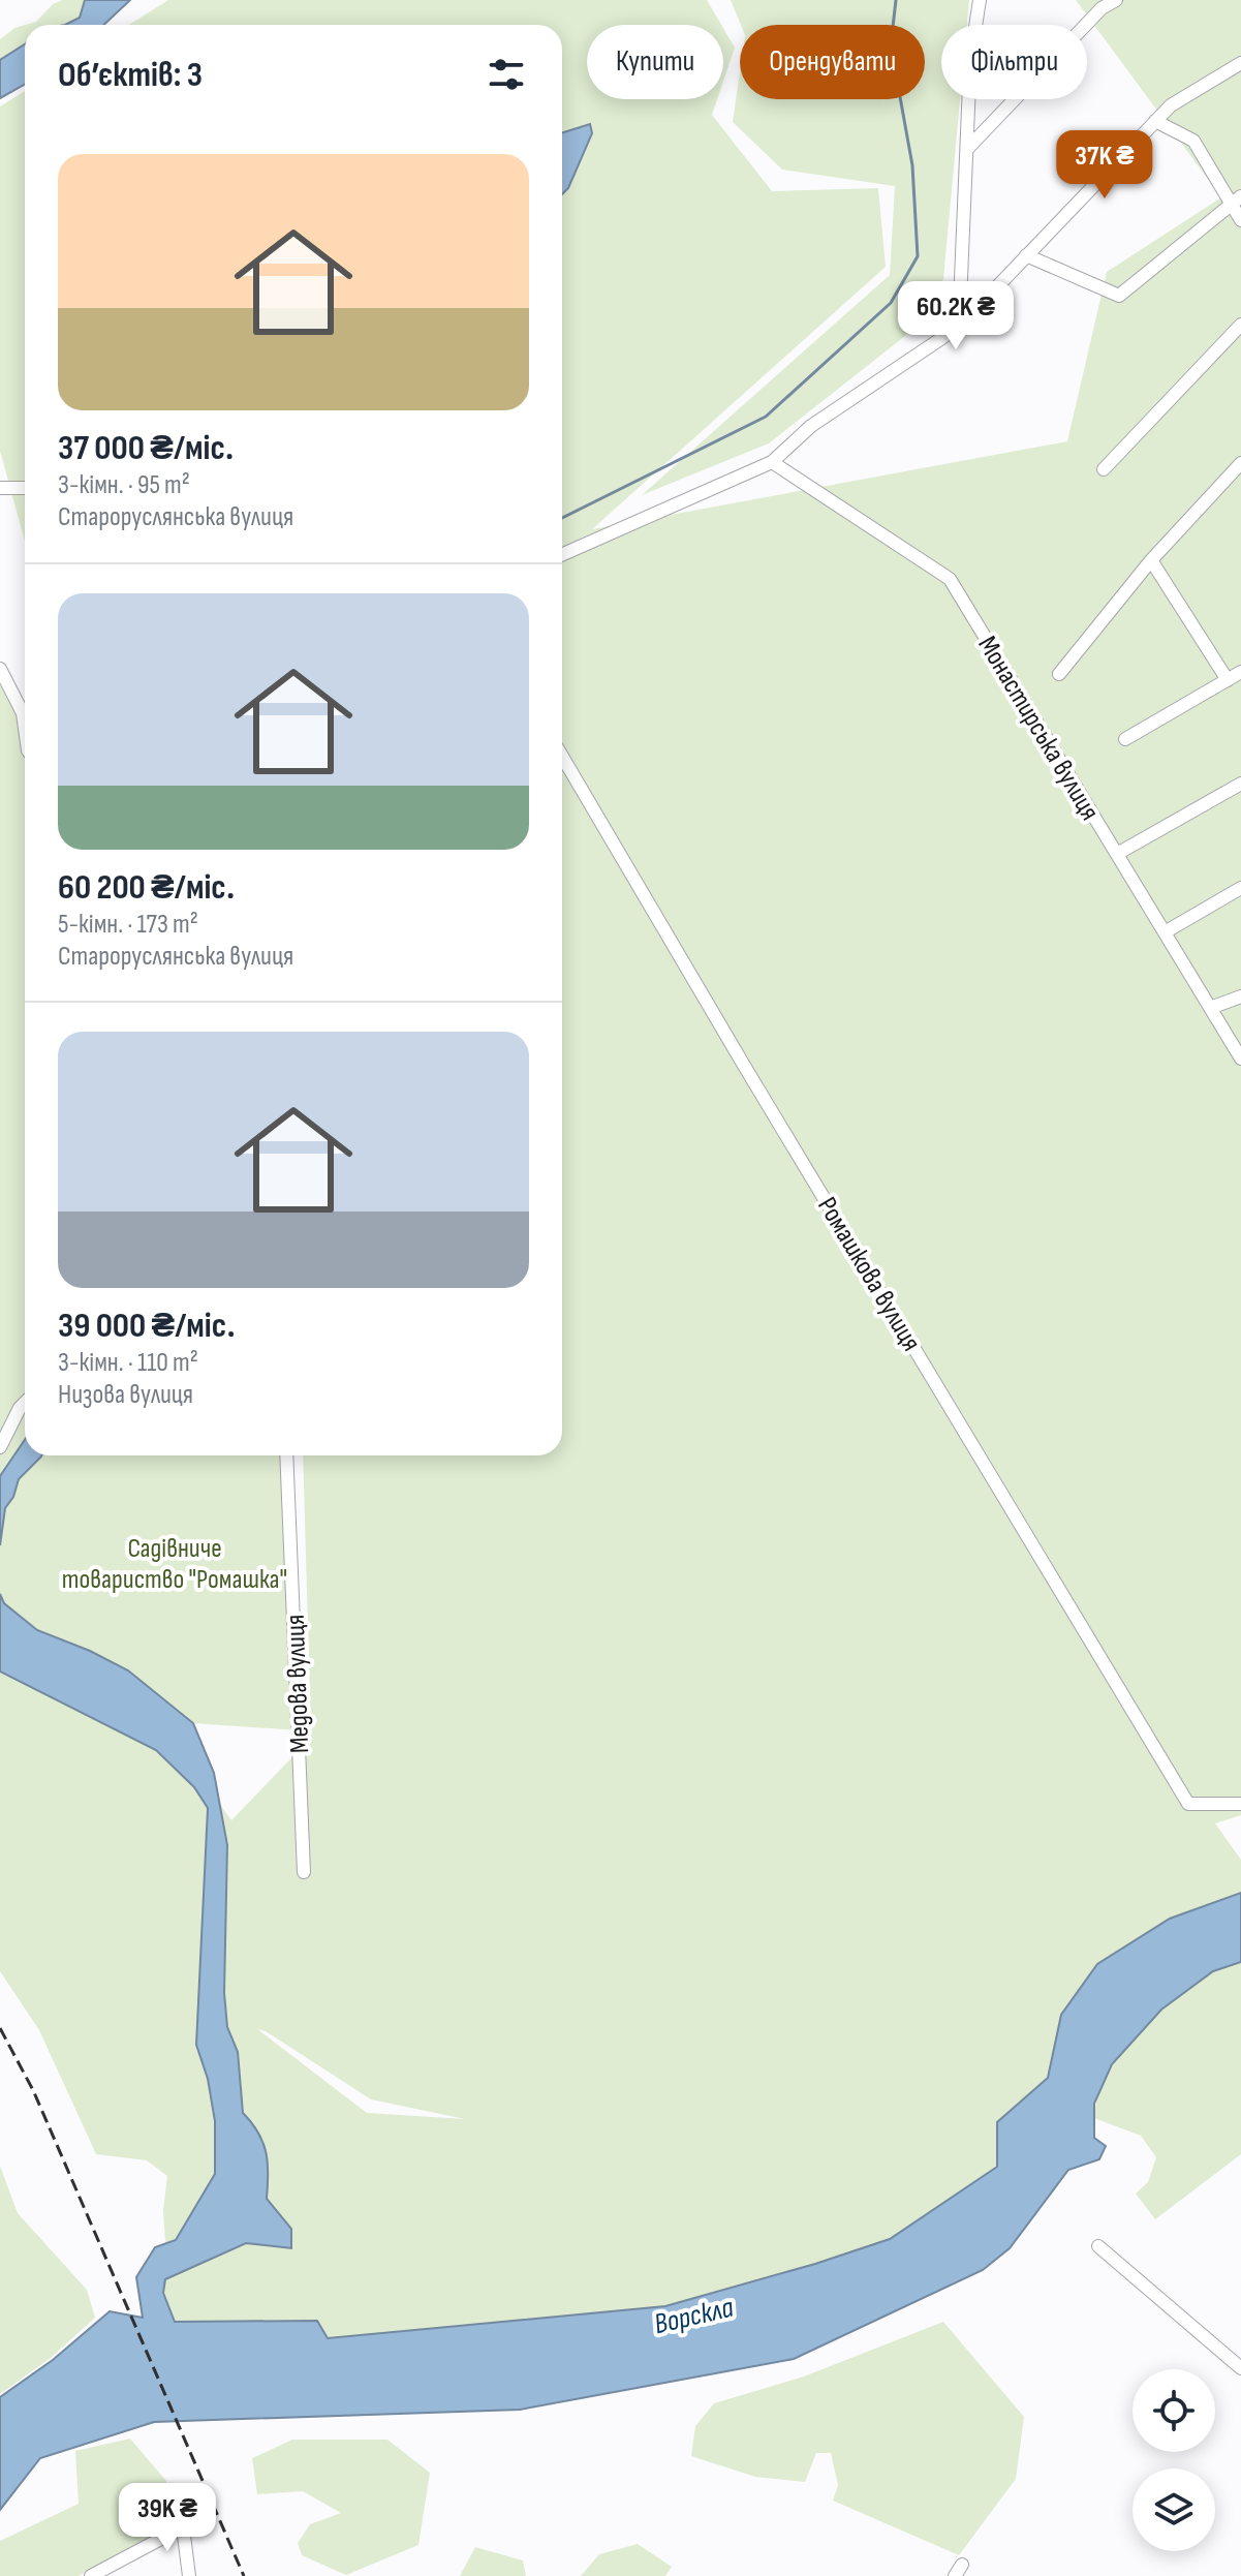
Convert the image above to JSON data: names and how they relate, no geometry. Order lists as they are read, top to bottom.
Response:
{
  "streets": {
    "street": ["Монастирська вулиця", "Ромашкова вулиця", "Медова вулиця"]
  },
  "water": ["Ворскла"],
  "parks": ["Садівниче товариство \"Ромашка\""],
  "page": {
    "chip": ["Купити", "Орендувати", "Фільтри"],
    "heading": "Об’єктів: 3",
    "list": [
      {
        "name": "37 000 ₴/міс.",
        "note": "3-кімн. · 95 m² · Староруслянська вулиця"
      },
      {
        "name": "60 200 ₴/міс.",
        "note": "5-кімн. · 173 m² · Староруслянська вулиця"
      },
      {
        "name": "39 000 ₴/міс.",
        "note": "3-кімн. · 110 m² · Низова вулиця"
      }
    ],
    "price": ["37K ₴", "60.2K ₴", "39K ₴"]
  }
}
